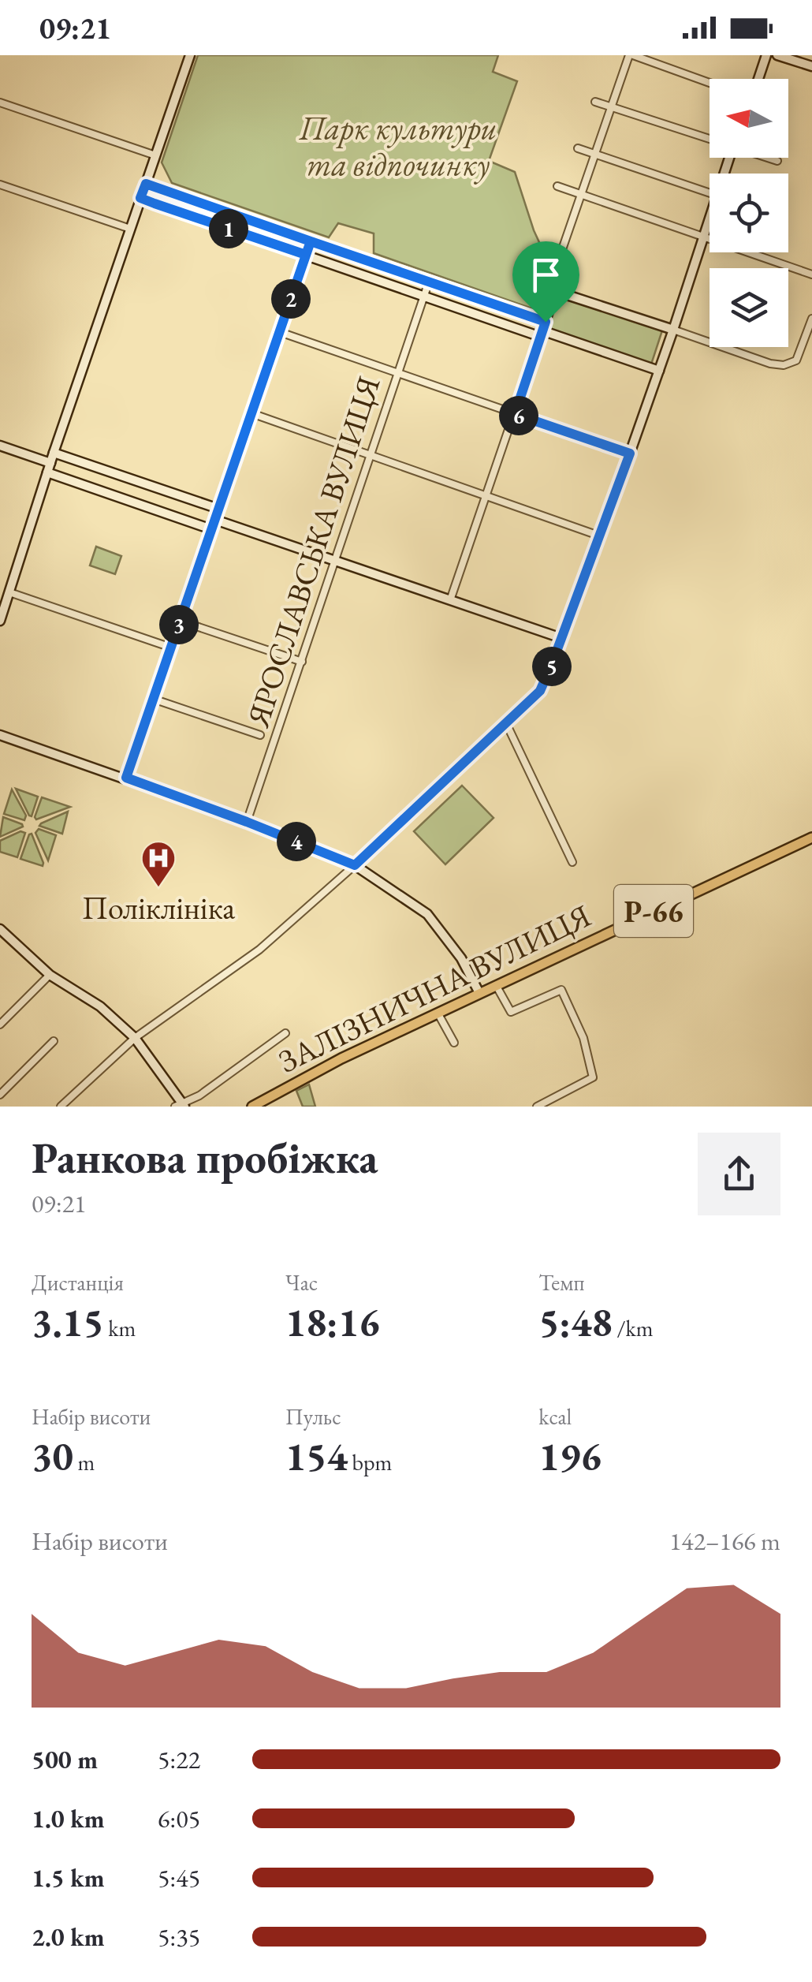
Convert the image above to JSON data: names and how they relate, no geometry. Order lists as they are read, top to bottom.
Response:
{
  "streets": {
    "main road": ["Р-66", "ЗАЛІЗНИЧНА ВУЛИЦЯ"],
    "street": ["ЯРОСЛАВСЬКА ВУЛИЦЯ"]
  },
  "parks": ["Парк культури та відпочинку"],
  "places": {
    "hospital": ["Поліклініка"]
  },
  "north": "left",
  "page": {
    "status": "09:21",
    "pins": [
      "1",
      "2",
      "6",
      "3",
      "5",
      "4"
    ],
    "heading": ["Ранкова пробіжка", "09:21"],
    "stats": [
      ["Дистанція", "3.15 km"],
      ["Час", "18:16"],
      ["Темп", "5:48 /km"],
      ["Набір висоти", "30 m"],
      ["Пульс", "154 bpm"],
      ["kcal", "196"]
    ],
    "chart": ["Набір висоти", "142–166 m"],
    "list": [
      {
        "name": "500 m",
        "note": "5:22"
      },
      {
        "name": "1.0 km",
        "note": "6:05"
      },
      {
        "name": "1.5 km",
        "note": "5:45"
      },
      {
        "name": "2.0 km",
        "note": "5:35"
      }
    ]
  }
}
